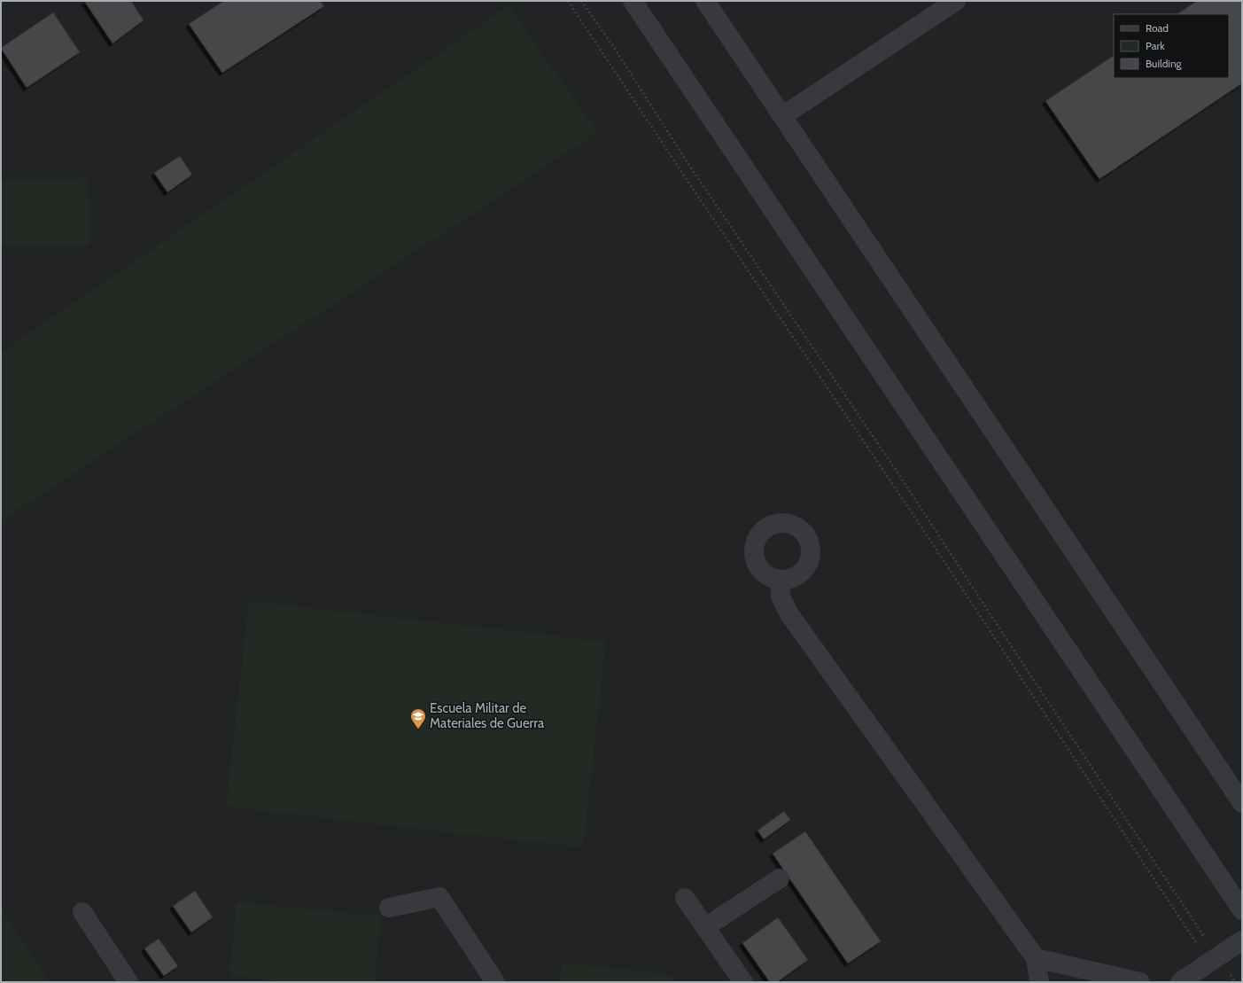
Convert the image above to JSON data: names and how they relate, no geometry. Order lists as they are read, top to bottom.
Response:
{
  "places": {
    "school or university": ["Escuela Militar de Materiales de Guerra"]
  },
  "legend": ["Road", "Park", "Building"]
}
